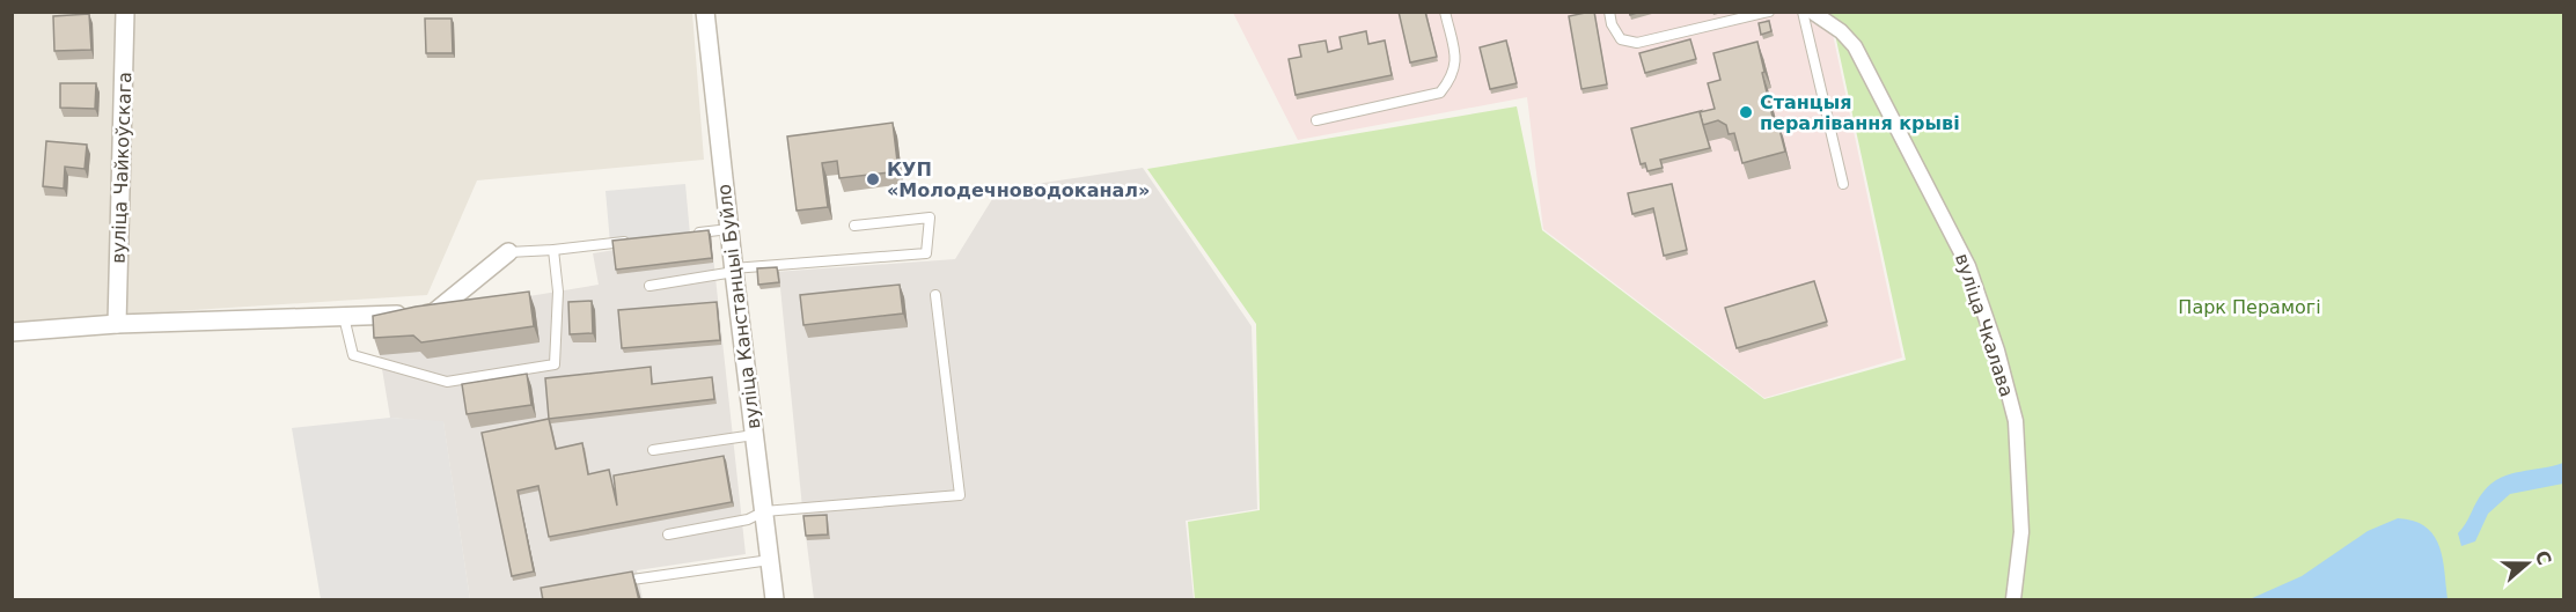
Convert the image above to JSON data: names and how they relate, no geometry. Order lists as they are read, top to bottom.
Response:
{
  "streets": {
    "street": ["вуліца Чайкоўскага", "вуліца Канстанцыі Буйло", "вуліца Чкалава"]
  },
  "parks": ["Парк Перамогі"],
  "places": ["Станцыя пералівання крыві", "КУП «Молодечноводоканал»"],
  "north": "right"
}
